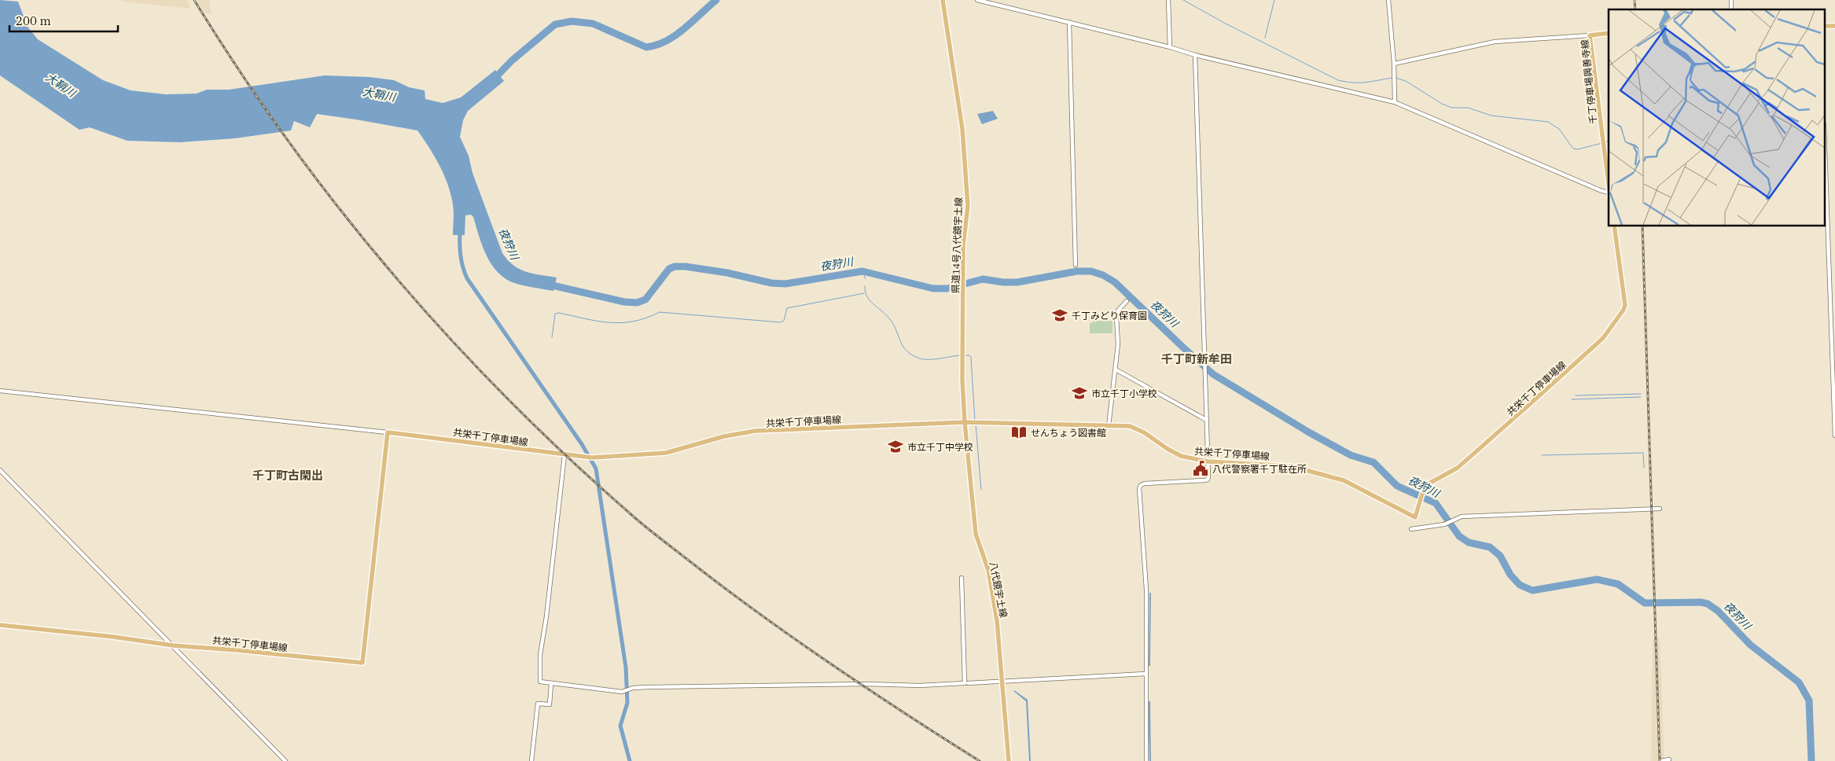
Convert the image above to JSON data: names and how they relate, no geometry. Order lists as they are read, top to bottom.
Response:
{
  "streets": {
    "main road": [
      "千丁停車場興善寺線",
      "県道14号八代鏡宇土線",
      "共栄千丁停車場線",
      "八代鏡宇土線"
    ]
  },
  "crossings": [
    ["県道14号八代鏡宇土線", "共栄千丁停車場線"],
    ["県道14号八代鏡宇土線", "八代鏡宇土線"],
    ["共栄千丁停車場線", "八代鏡宇土線"]
  ],
  "districts": ["千丁町新牟田", "千丁町古閑出"],
  "water": ["大鞘川", "夜狩川"],
  "places": {
    "school or university": ["千丁みどり保育園", "市立千丁小学校", "市立千丁中学校"],
    "library": ["せんちょう図書館"],
    "public building": ["八代警察署千丁駐在所"]
  },
  "scale_bar": "200 m"
}
